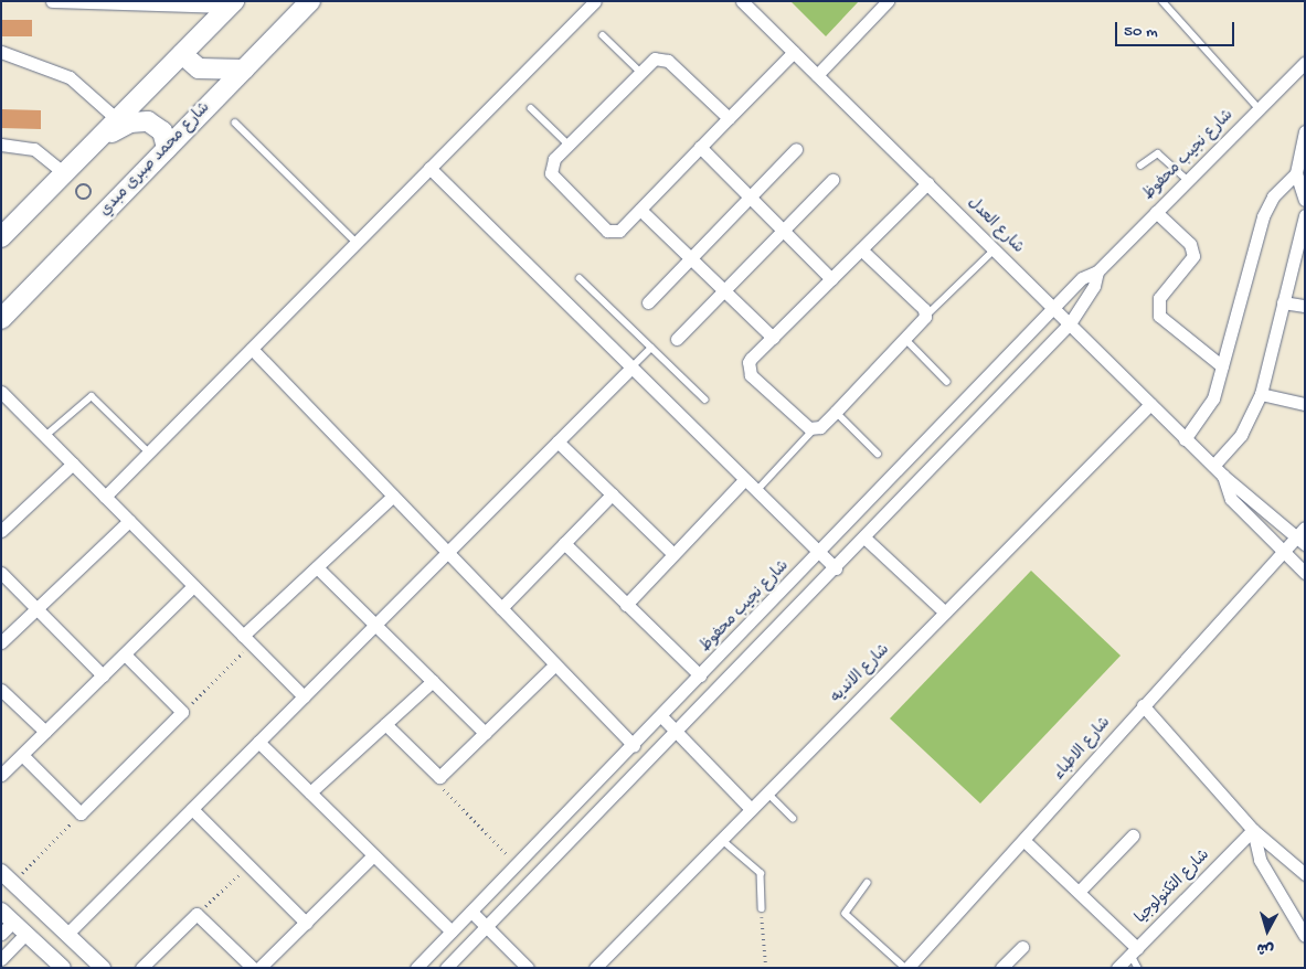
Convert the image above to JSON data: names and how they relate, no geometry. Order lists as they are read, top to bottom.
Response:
{
  "streets": {
    "main road": ["شارع محمد صبرى مبدي"],
    "street": [
      "شارع نجيب محفوظ",
      "شارع العدل",
      "شارع الانديه",
      "شارع الاطباء",
      "شارع التكنولوجيا"
    ]
  },
  "crossings": [
    ["شارع نجيب محفوظ", "شارع العدل"],
    ["شارع العدل", "شارع الانديه"],
    ["شارع العدل", "شارع الاطباء"]
  ],
  "scale_bar": "50 m",
  "north": "bottom"
}
